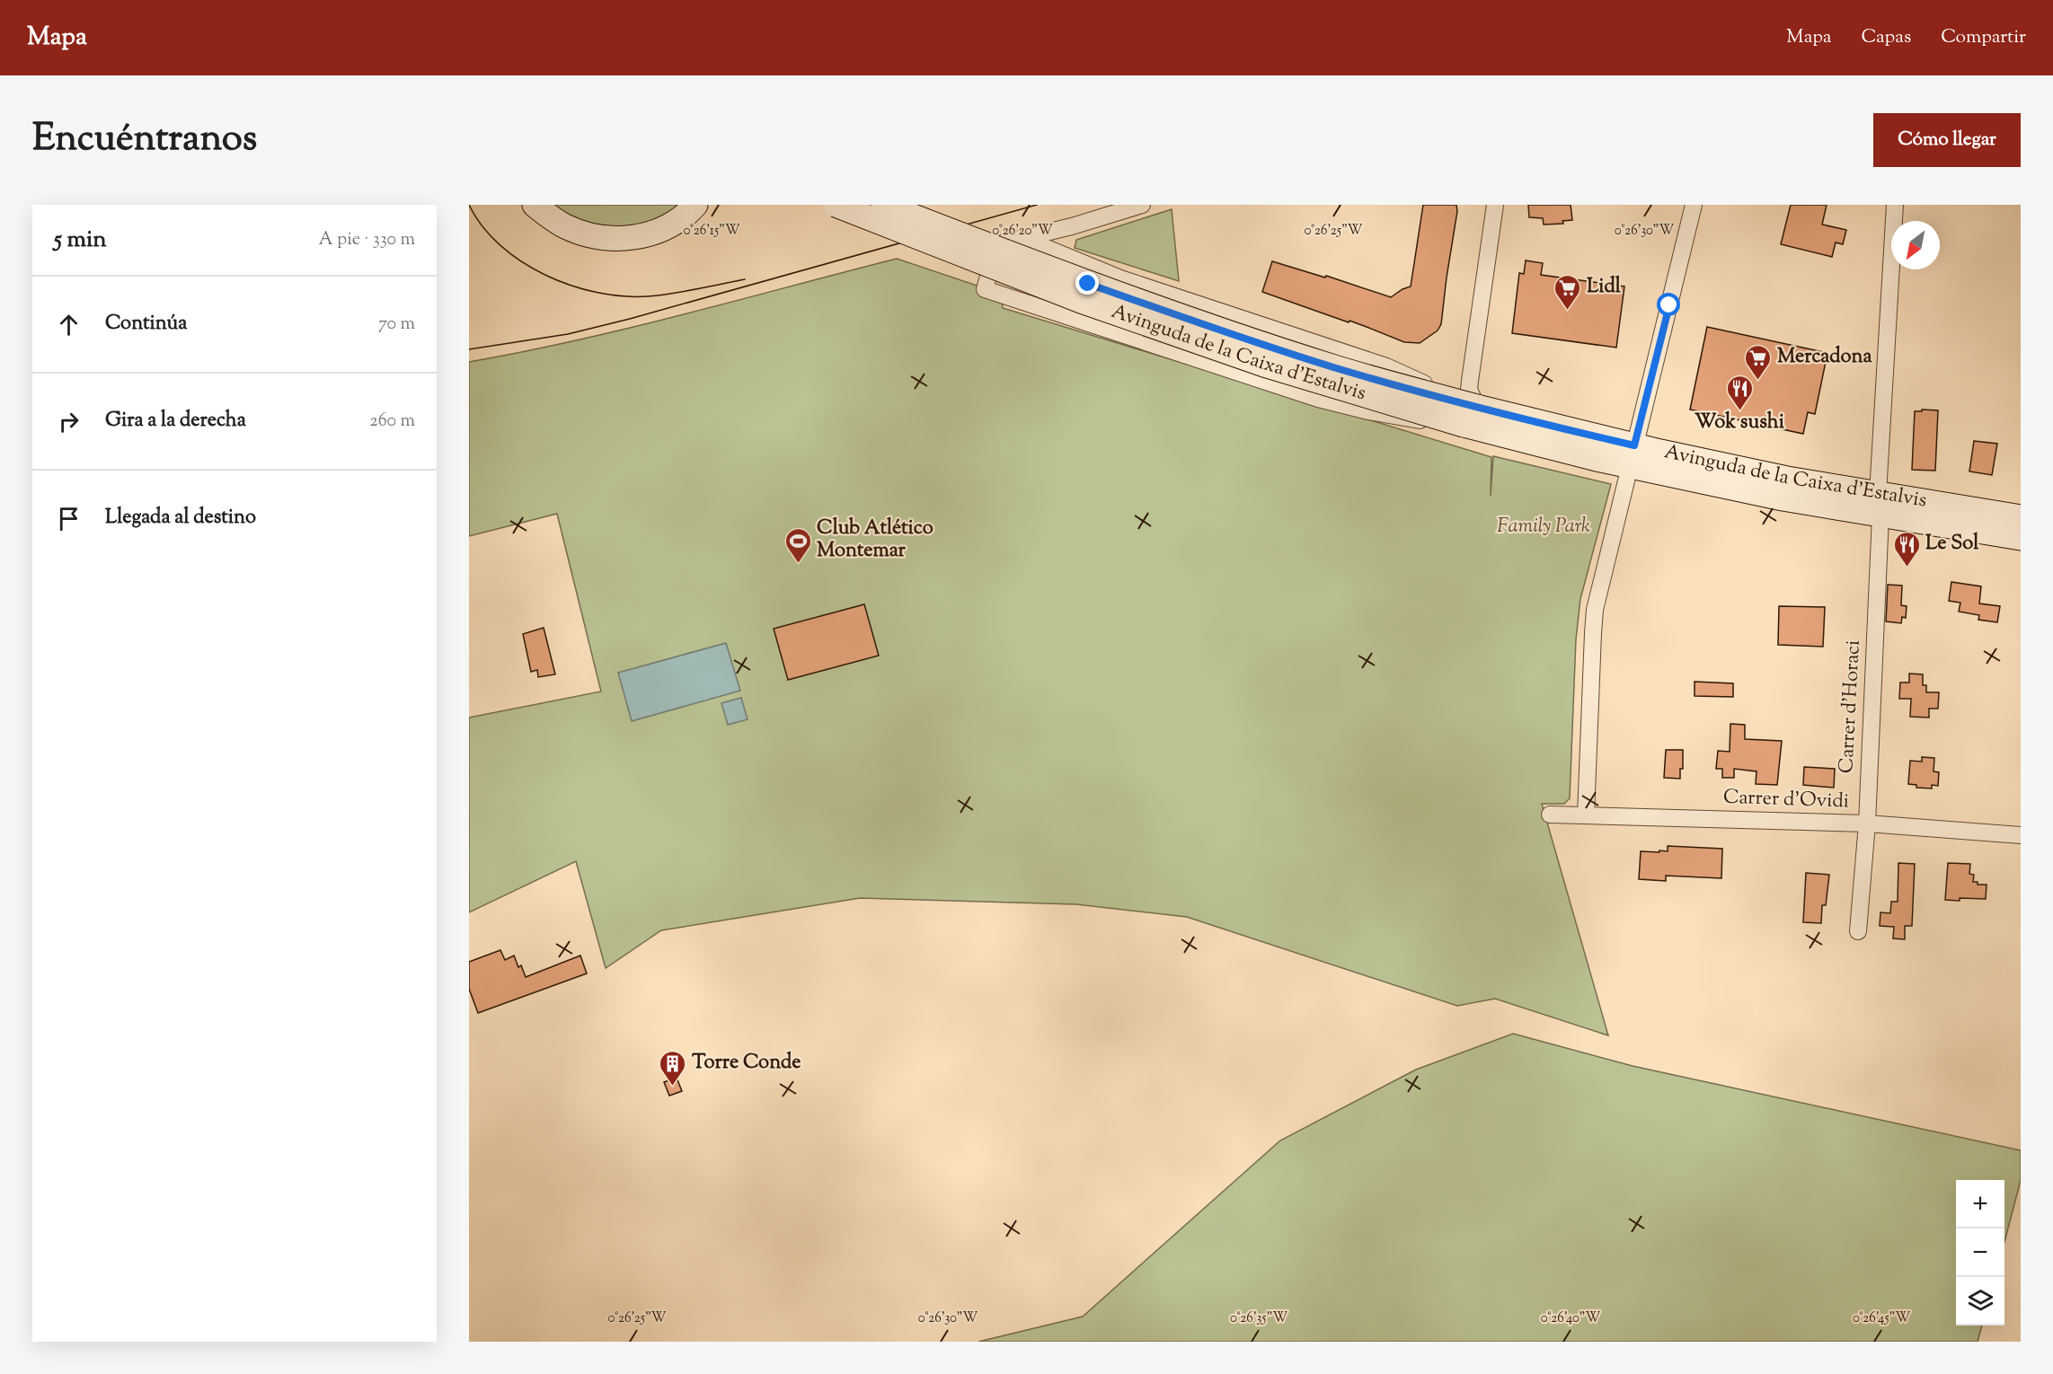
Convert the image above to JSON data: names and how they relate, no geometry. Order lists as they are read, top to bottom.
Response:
{
  "streets": {
    "main road": ["Avinguda de la Caixa d'Estalvis"],
    "street": ["Carrer d'Horaci", "Carrer d'Ovidi"]
  },
  "crossings": [
    ["Avinguda de la Caixa d'Estalvis", "Carrer d'Horaci"],
    ["Carrer d'Horaci", "Carrer d'Ovidi"]
  ],
  "parks": ["Family Park"],
  "places": {
    "supermarket": ["Lidl", "Mercadona"],
    "restaurant": ["Wok sushi", "Le Sol"],
    "sports": ["Club Atlético Montemar"],
    "building": ["Torre Conde"]
  },
  "north": "bottom left",
  "page": {
    "header": "Mapa",
    "nav": ["Mapa", "Capas", "Compartir"],
    "title": "Encuéntranos",
    "buttons": "Cómo llegar",
    "heading": ["5 min", "A pie · 330 m"],
    "list": [
      ["Continúa", "70 m"],
      ["Gira a la derecha", "260 m"],
      "Llegada al destino"
    ],
    "map_buttons": ["+", "−"]
  },
  "coordinates": [
    "0°26'15\"W",
    "0°26'20\"W",
    "0°26'25\"W",
    "0°26'30\"W",
    "0°26'35\"W",
    "0°26'40\"W",
    "0°26'45\"W"
  ]
}
